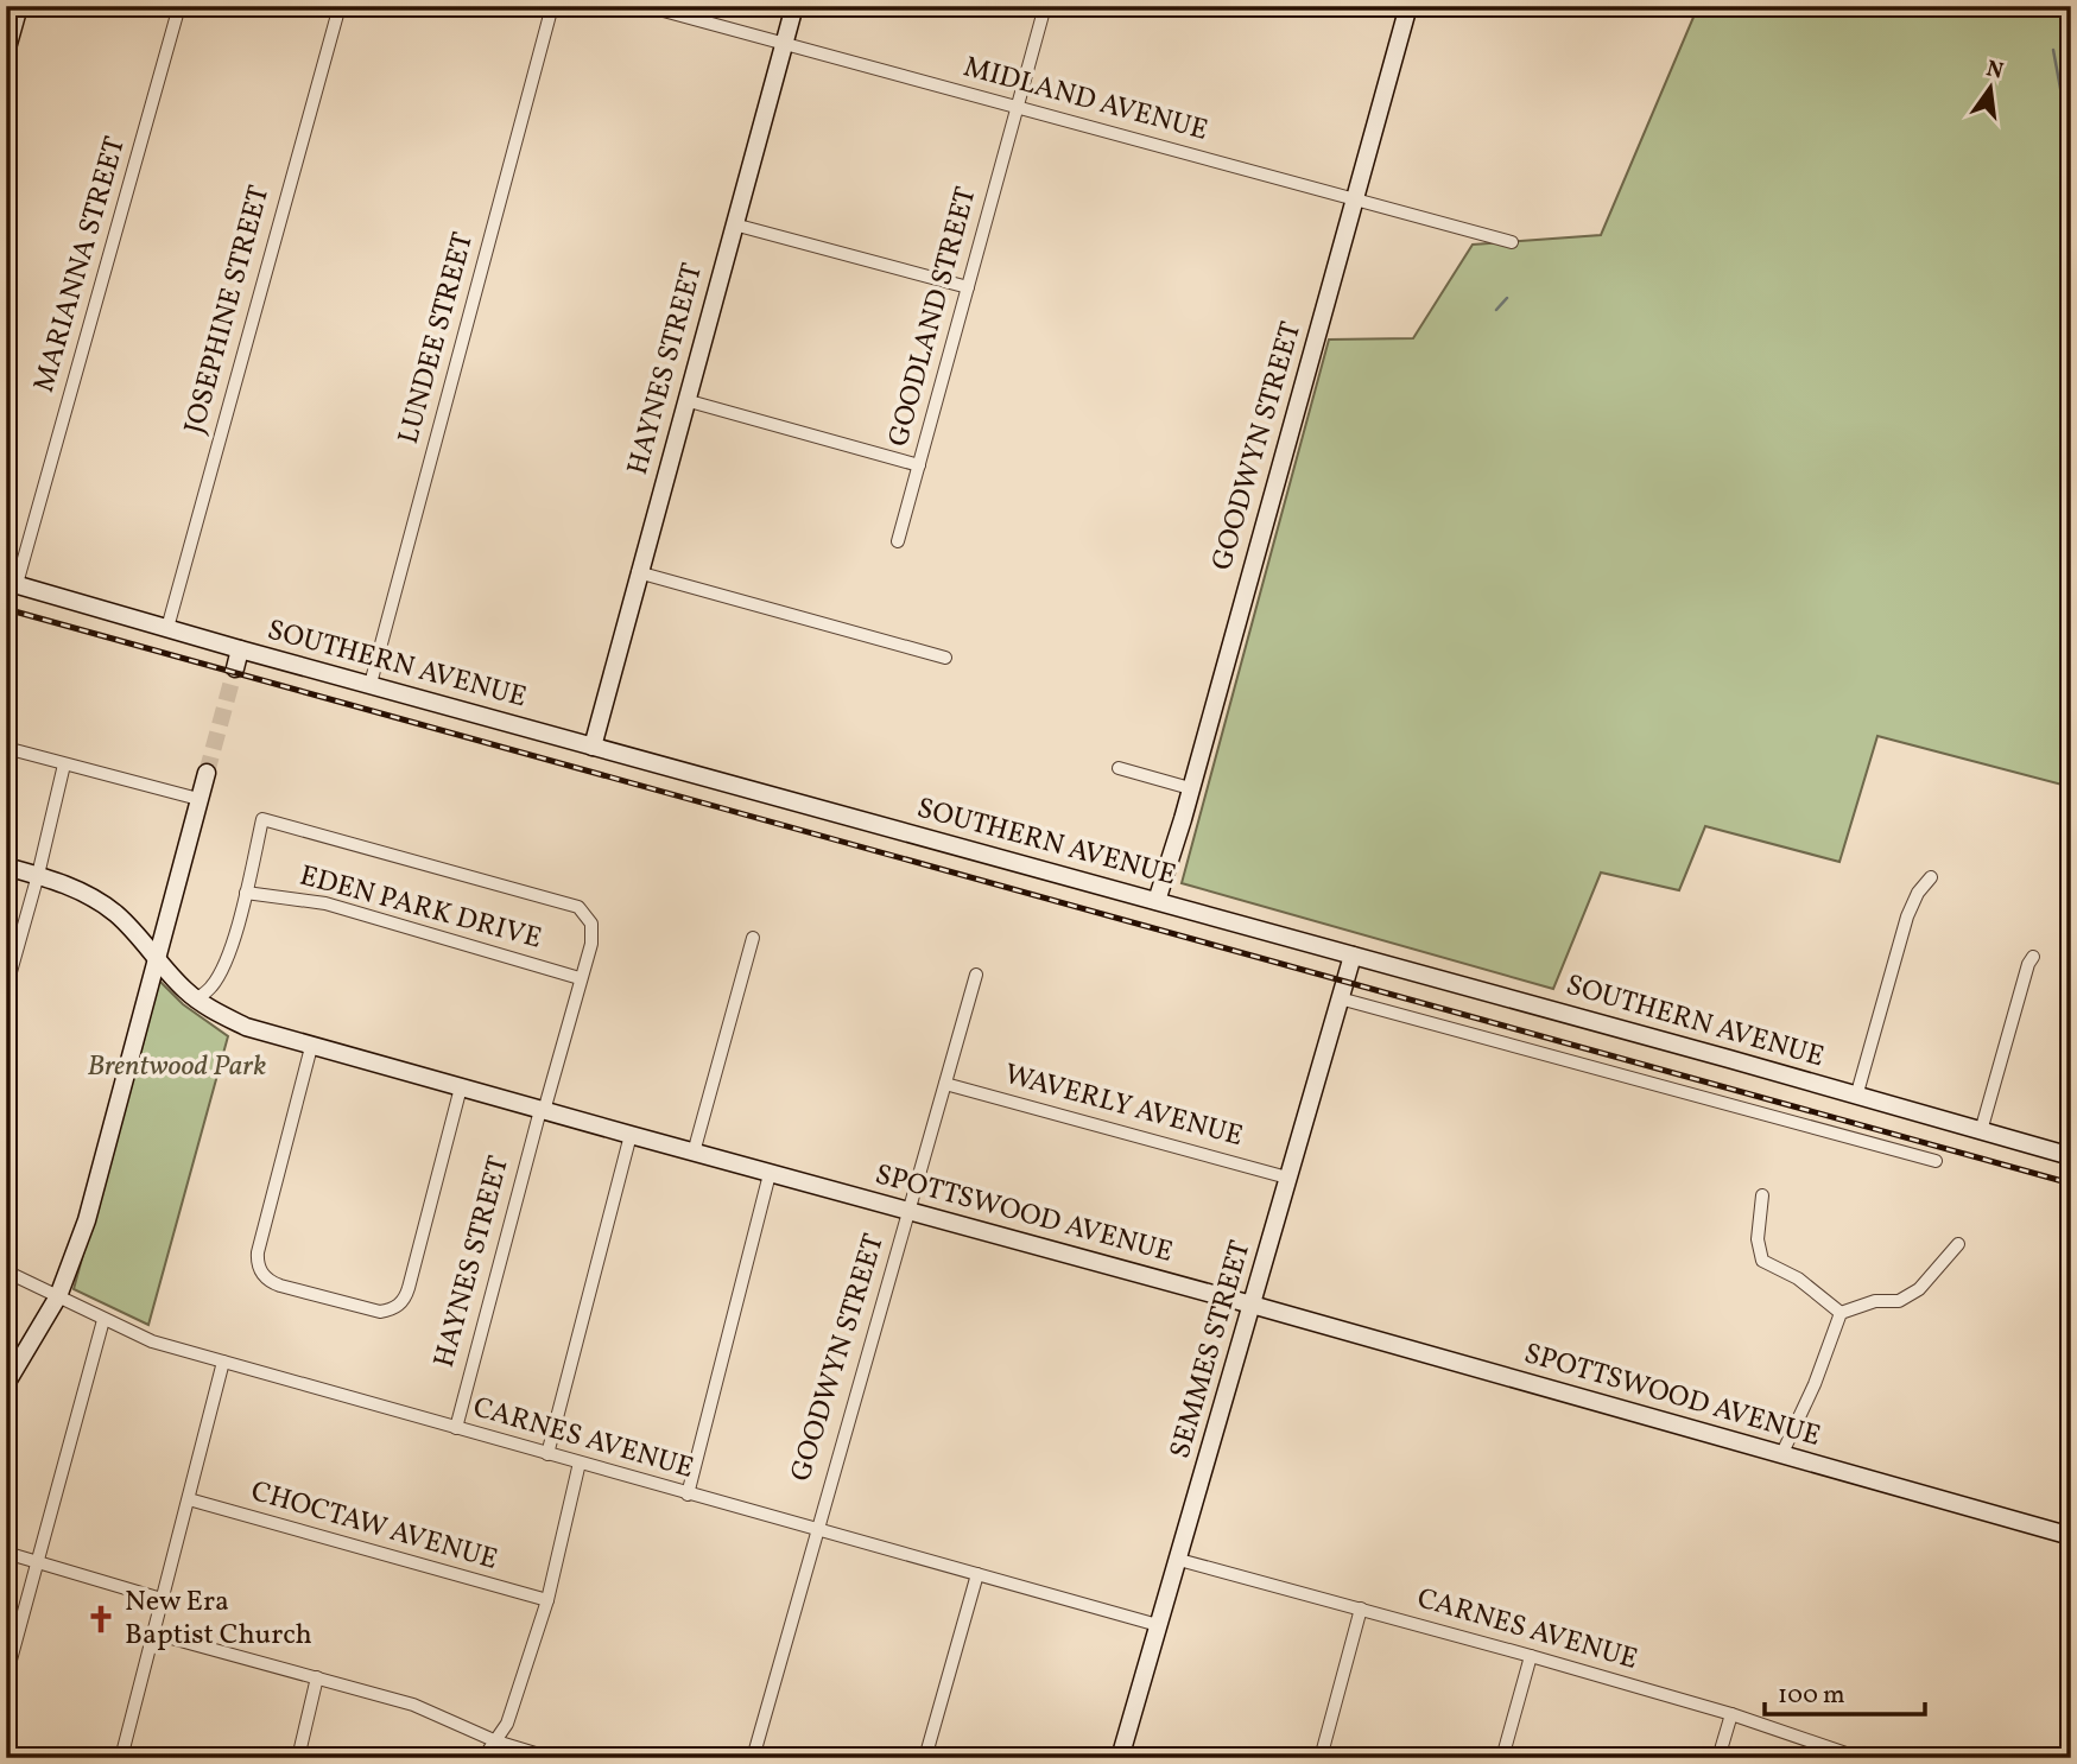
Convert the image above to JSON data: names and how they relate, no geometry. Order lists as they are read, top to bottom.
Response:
{
  "streets": {
    "street": [
      "MIDLAND AVENUE",
      "MARIANNA STREET",
      "JOSEPHINE STREET",
      "GOODLAND STREET",
      "LUNDEE STREET",
      "HAYNES STREET",
      "GOODWYN STREET",
      "SOUTHERN AVENUE",
      "EDEN PARK DRIVE",
      "WAVERLY AVENUE",
      "SPOTTSWOOD AVENUE",
      "SEMMES STREET",
      "CARNES AVENUE",
      "CHOCTAW AVENUE"
    ]
  },
  "crossings": [
    ["MIDLAND AVENUE", "GOODLAND STREET"],
    ["MIDLAND AVENUE", "HAYNES STREET"],
    ["MIDLAND AVENUE", "GOODWYN STREET"],
    ["MARIANNA STREET", "SOUTHERN AVENUE"],
    ["JOSEPHINE STREET", "SOUTHERN AVENUE"],
    ["LUNDEE STREET", "SOUTHERN AVENUE"],
    ["HAYNES STREET", "SOUTHERN AVENUE"],
    ["HAYNES STREET", "EDEN PARK DRIVE"],
    ["HAYNES STREET", "SPOTTSWOOD AVENUE"],
    ["HAYNES STREET", "CARNES AVENUE"],
    ["GOODWYN STREET", "SOUTHERN AVENUE"],
    ["GOODWYN STREET", "WAVERLY AVENUE"],
    ["GOODWYN STREET", "SPOTTSWOOD AVENUE"],
    ["GOODWYN STREET", "CARNES AVENUE"],
    ["SOUTHERN AVENUE", "SEMMES STREET"],
    ["WAVERLY AVENUE", "SEMMES STREET"],
    ["SPOTTSWOOD AVENUE", "SEMMES STREET"],
    ["SEMMES STREET", "CARNES AVENUE"]
  ],
  "parks": ["Brentwood Park"],
  "places": {
    "church": ["New Era Baptist Church"]
  },
  "scale_bar": "100 m",
  "north": "top"
}
